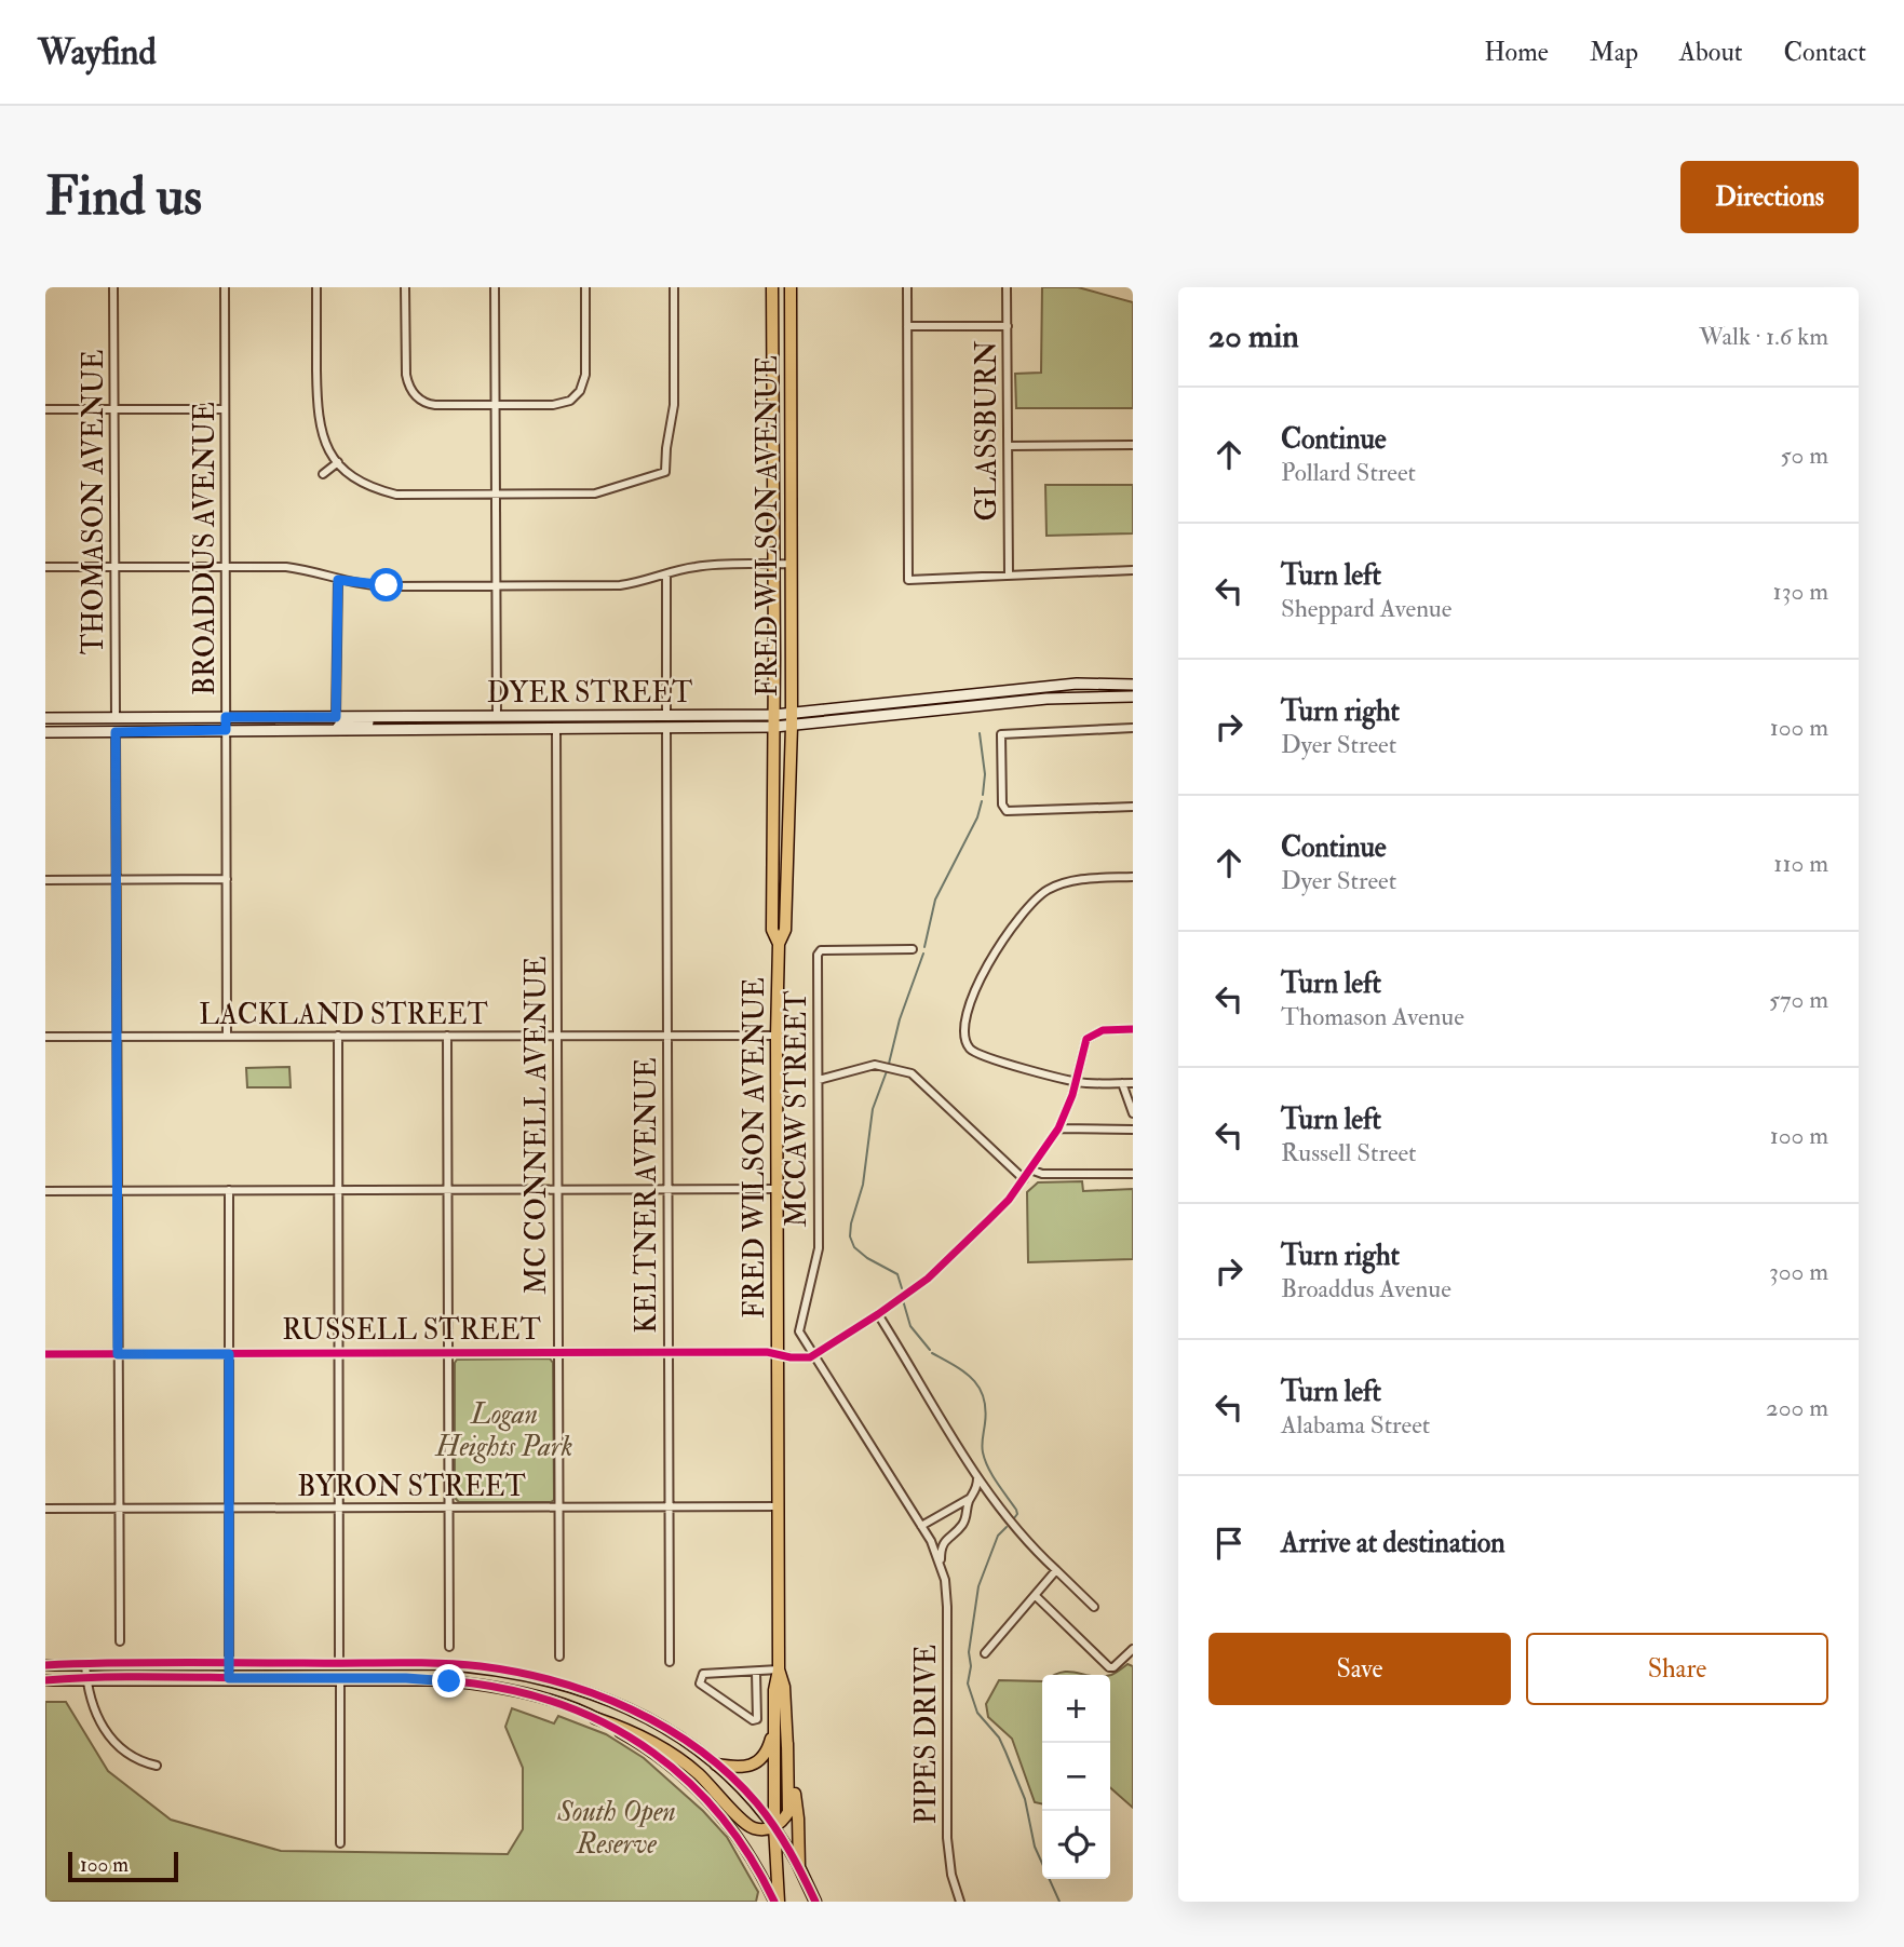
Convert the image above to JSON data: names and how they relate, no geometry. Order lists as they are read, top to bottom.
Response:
{
  "streets": {
    "main road": ["FRED WILSON AVENUE", "DYER STREET"],
    "street": [
      "GLASSBURN",
      "THOMASON AVENUE",
      "BROADDUS AVENUE",
      "LACKLAND STREET",
      "MCCAW STREET",
      "MC CONNELL AVENUE",
      "KELTNER AVENUE",
      "RUSSELL STREET",
      "BYRON STREET",
      "PIPES DRIVE"
    ]
  },
  "crossings": [
    ["THOMASON AVENUE", "DYER STREET"],
    ["FRED WILSON AVENUE", "DYER STREET"],
    ["FRED WILSON AVENUE", "LACKLAND STREET"],
    ["FRED WILSON AVENUE", "RUSSELL STREET"],
    ["FRED WILSON AVENUE", "BYRON STREET"],
    ["BROADDUS AVENUE", "DYER STREET"],
    ["BROADDUS AVENUE", "LACKLAND STREET"],
    ["DYER STREET", "MC CONNELL AVENUE"],
    ["DYER STREET", "KELTNER AVENUE"],
    ["LACKLAND STREET", "MC CONNELL AVENUE"],
    ["LACKLAND STREET", "KELTNER AVENUE"],
    ["MCCAW STREET", "RUSSELL STREET"],
    ["MCCAW STREET", "PIPES DRIVE"],
    ["MC CONNELL AVENUE", "RUSSELL STREET"],
    ["MC CONNELL AVENUE", "BYRON STREET"],
    ["KELTNER AVENUE", "RUSSELL STREET"],
    ["KELTNER AVENUE", "BYRON STREET"],
    ["RUSSELL STREET", "PIPES DRIVE"]
  ],
  "parks": ["Logan Heights Park", "South Open Reserve"],
  "scale_bar": "100 m",
  "page": {
    "header": "Wayfind",
    "nav": [
      "Home",
      "Map",
      "About",
      "Contact"
    ],
    "buttons": [
      "Directions",
      ["Save", "Share"]
    ],
    "title": "Find us",
    "heading": ["20 min", "Walk · 1.6 km"],
    "list": [
      ["Continue", "Pollard Street", "50 m"],
      ["Turn left", "Sheppard Avenue", "130 m"],
      ["Turn right", "Dyer Street", "100 m"],
      ["Continue", "Dyer Street", "110 m"],
      ["Turn left", "Thomason Avenue", "570 m"],
      ["Turn left", "Russell Street", "100 m"],
      ["Turn right", "Broaddus Avenue", "300 m"],
      ["Turn left", "Alabama Street", "200 m"],
      "Arrive at destination"
    ],
    "map_buttons": ["+", "−"],
    "scale": "100 m"
  }
}
